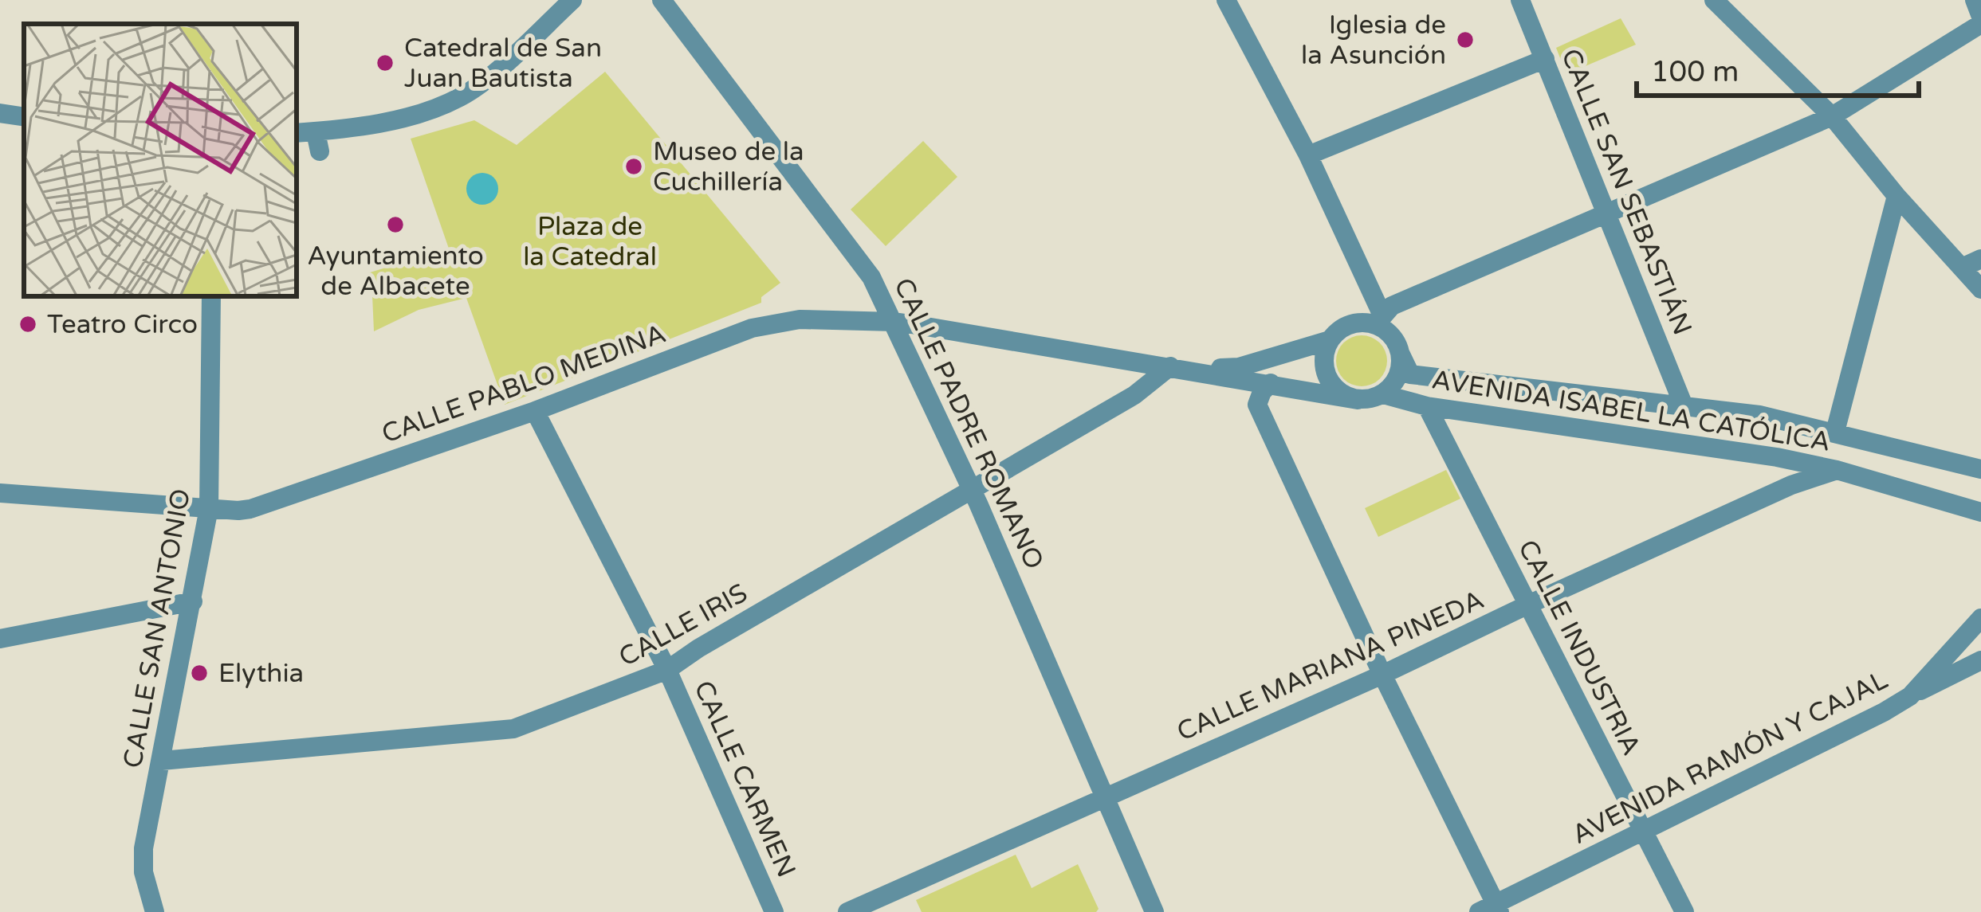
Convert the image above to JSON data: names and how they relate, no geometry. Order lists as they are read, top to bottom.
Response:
{
  "streets": {
    "street": [
      "CALLE SAN SEBASTIÁN",
      "CALLE PABLO MEDINA",
      "AVENIDA ISABEL LA CATÓLICA",
      "CALLE PADRE ROMANO",
      "CALLE IRIS",
      "CALLE SAN ANTONIO",
      "CALLE INDUSTRIA",
      "CALLE MARIANA PINEDA",
      "AVENIDA RAMÓN Y CAJAL",
      "CALLE CARMEN"
    ]
  },
  "crossings": [
    ["CALLE SAN SEBASTIÁN", "AVENIDA ISABEL LA CATÓLICA"],
    ["CALLE PABLO MEDINA", "CALLE PADRE ROMANO"],
    ["CALLE PABLO MEDINA", "CALLE SAN ANTONIO"],
    ["CALLE PABLO MEDINA", "CALLE CARMEN"],
    ["AVENIDA ISABEL LA CATÓLICA", "CALLE INDUSTRIA"],
    ["AVENIDA ISABEL LA CATÓLICA", "CALLE MARIANA PINEDA"],
    ["CALLE PADRE ROMANO", "CALLE IRIS"],
    ["CALLE PADRE ROMANO", "CALLE MARIANA PINEDA"],
    ["CALLE IRIS", "CALLE SAN ANTONIO"],
    ["CALLE IRIS", "CALLE CARMEN"],
    ["CALLE INDUSTRIA", "CALLE MARIANA PINEDA"],
    ["CALLE INDUSTRIA", "AVENIDA RAMÓN Y CAJAL"]
  ],
  "parks": ["Plaza de la Catedral"],
  "places": [
    "Iglesia de la Asunción",
    "Catedral de San Juan Bautista",
    "Museo de la Cuchillería",
    "Ayuntamiento de Albacete",
    "Teatro Circo",
    "Elythia"
  ],
  "scale_bar": "100 m"
}
